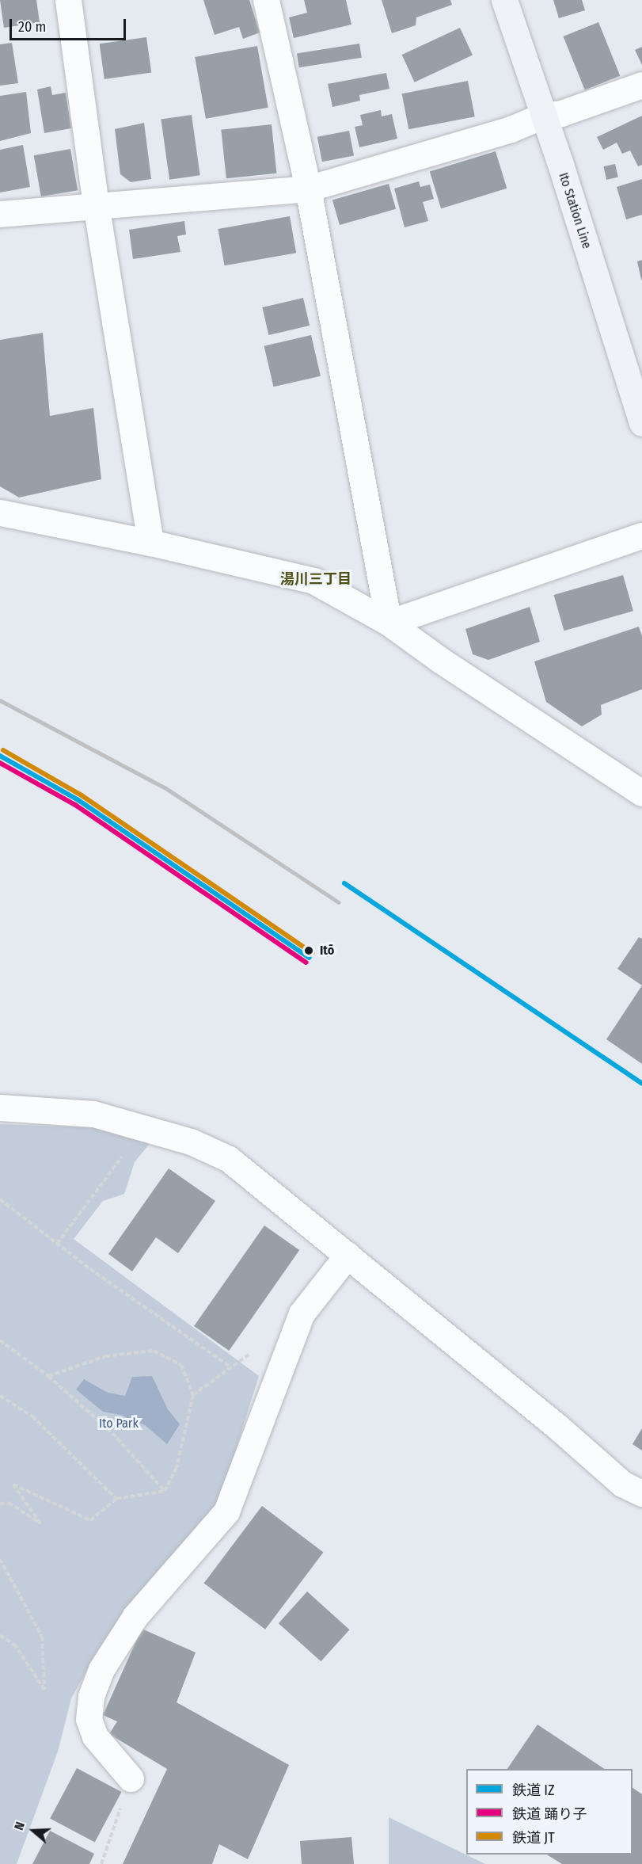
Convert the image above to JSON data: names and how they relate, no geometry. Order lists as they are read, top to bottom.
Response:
{
  "streets": {
    "main road": ["Ito Station Line"]
  },
  "districts": ["湯川三丁目"],
  "parks": ["Ito Park"],
  "places": ["Itō"],
  "lines": ["rail line JT", "rail line IZ", "rail line 踊り子"],
  "legend": ["鉄道 IZ", "鉄道 踊り子", "鉄道 JT"],
  "scale_bar": "20 m",
  "north": "left"
}
